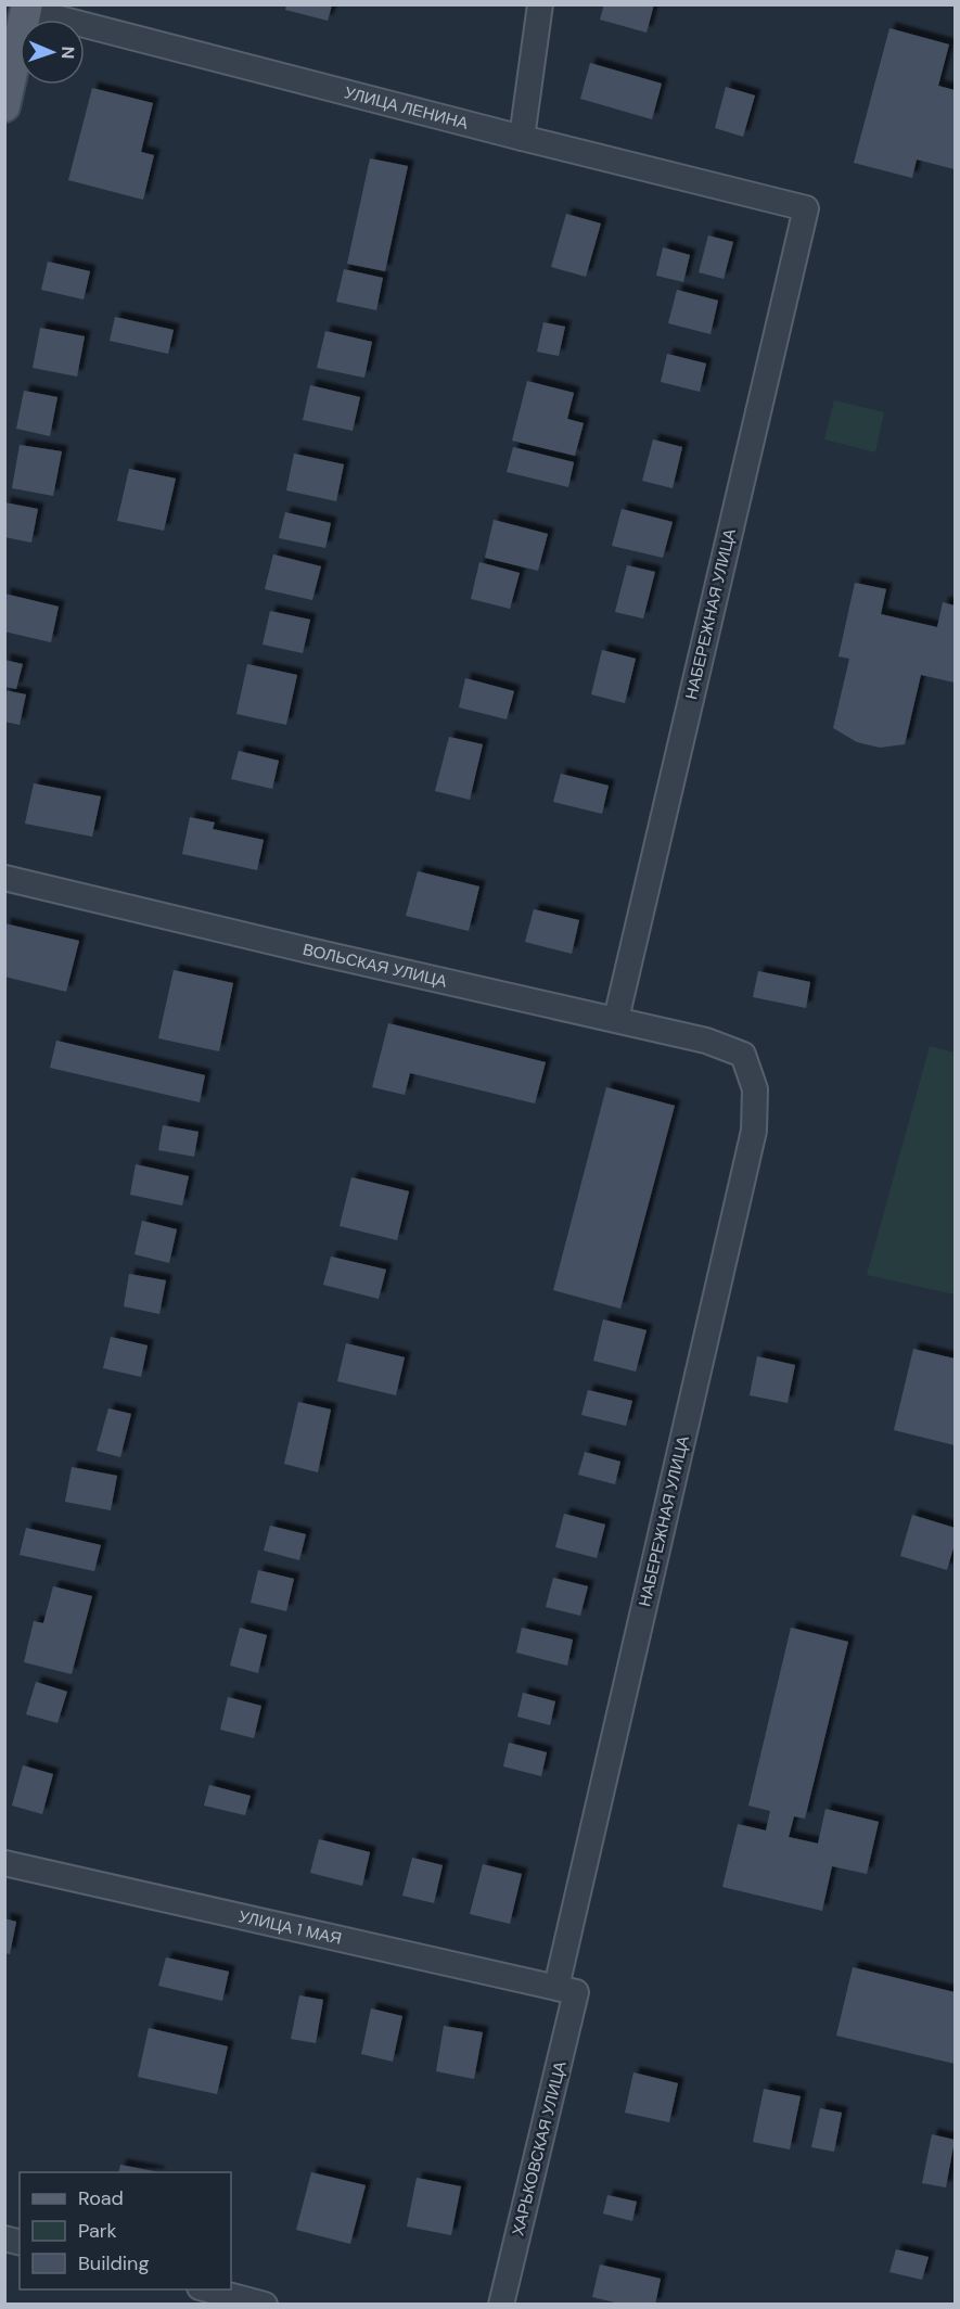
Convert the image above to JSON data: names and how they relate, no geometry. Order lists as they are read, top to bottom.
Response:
{
  "streets": {
    "street": [
      "УЛИЦА ЛЕНИНА",
      "НАБЕРЕЖНАЯ УЛИЦА",
      "ВОЛЬСКАЯ УЛИЦА",
      "УЛИЦА 1 МАЯ",
      "ХАРЬКОВСКАЯ УЛИЦА"
    ]
  },
  "crossings": [
    ["УЛИЦА ЛЕНИНА", "НАБЕРЕЖНАЯ УЛИЦА"],
    ["НАБЕРЕЖНАЯ УЛИЦА", "ВОЛЬСКАЯ УЛИЦА"],
    ["НАБЕРЕЖНАЯ УЛИЦА", "УЛИЦА 1 МАЯ"],
    ["НАБЕРЕЖНАЯ УЛИЦА", "ХАРЬКОВСКАЯ УЛИЦА"],
    ["УЛИЦА 1 МАЯ", "ХАРЬКОВСКАЯ УЛИЦА"]
  ],
  "legend": ["Road", "Park", "Building"],
  "north": "right"
}
